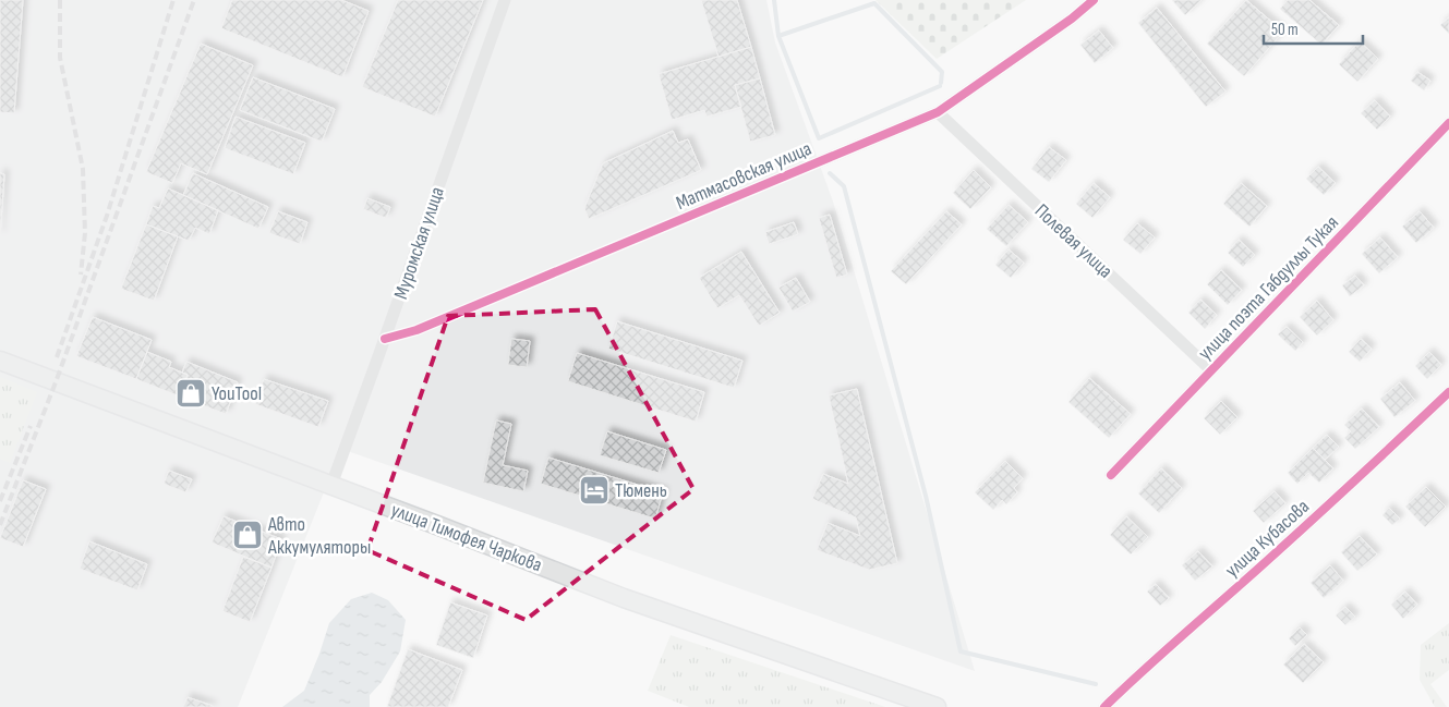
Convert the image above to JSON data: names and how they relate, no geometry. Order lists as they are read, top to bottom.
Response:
{
  "streets": {
    "main road": ["улица Тимофея Чаркова"],
    "street": [
      "Матмасовская улица",
      "Полевая улица",
      "Муромская улица",
      "улица поэта Габдуллы Тукая",
      "улица Кубасова"
    ]
  },
  "crossings": [
    ["Матмасовская улица", "Полевая улица"],
    ["Матмасовская улица", "Муромская улица"],
    ["Полевая улица", "улица поэта Габдуллы Тукая"],
    ["Муромская улица", "улица Тимофея Чаркова"]
  ],
  "places": {
    "shop": ["YouTool", "Авто Аккумуляторы"],
    "hotel": ["Тюмень"]
  },
  "scale_bar": "50 m"
}
